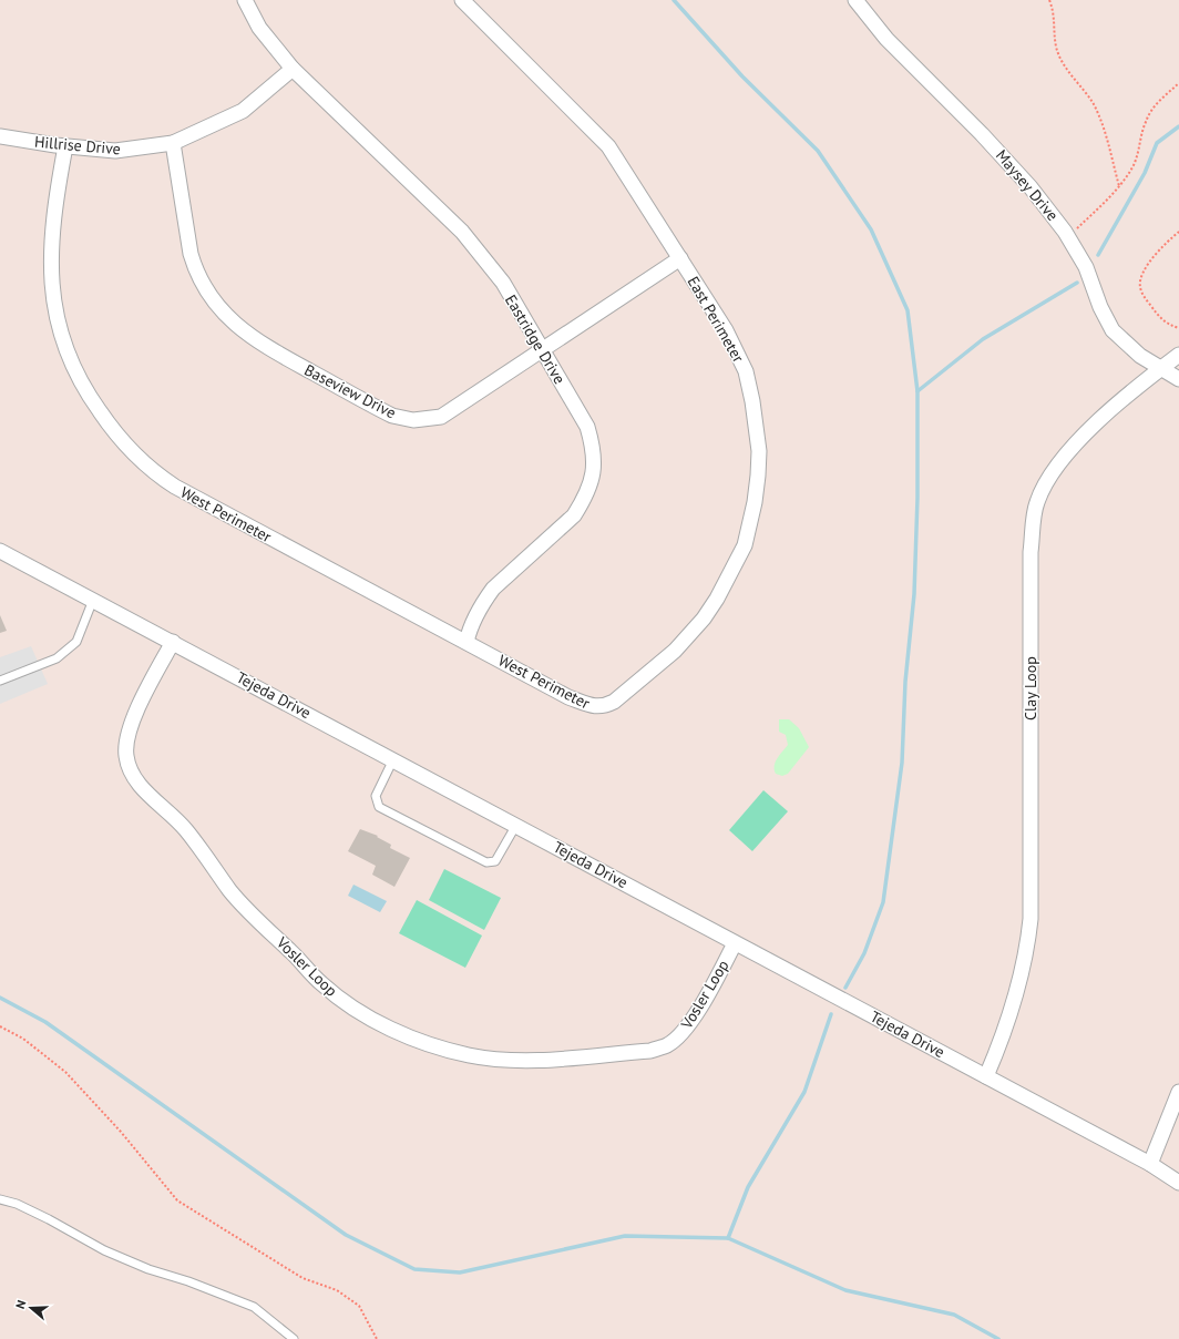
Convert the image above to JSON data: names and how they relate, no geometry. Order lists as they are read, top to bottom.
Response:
{
  "streets": {
    "street": [
      "Hillrise Drive",
      "Maysey Drive",
      "East Perimeter",
      "Eastridge Drive",
      "Baseview Drive",
      "West Perimeter",
      "Clay Loop",
      "Tejeda Drive",
      "Vosler Loop"
    ]
  },
  "crossings": [
    ["Hillrise Drive", "Eastridge Drive"],
    ["Hillrise Drive", "Baseview Drive"],
    ["Hillrise Drive", "West Perimeter"],
    ["Maysey Drive", "Clay Loop"],
    ["East Perimeter", "Baseview Drive"],
    ["East Perimeter", "West Perimeter"],
    ["Eastridge Drive", "Baseview Drive"],
    ["Eastridge Drive", "West Perimeter"],
    ["Clay Loop", "Tejeda Drive"],
    ["Tejeda Drive", "Vosler Loop"]
  ],
  "north": "left"
}
